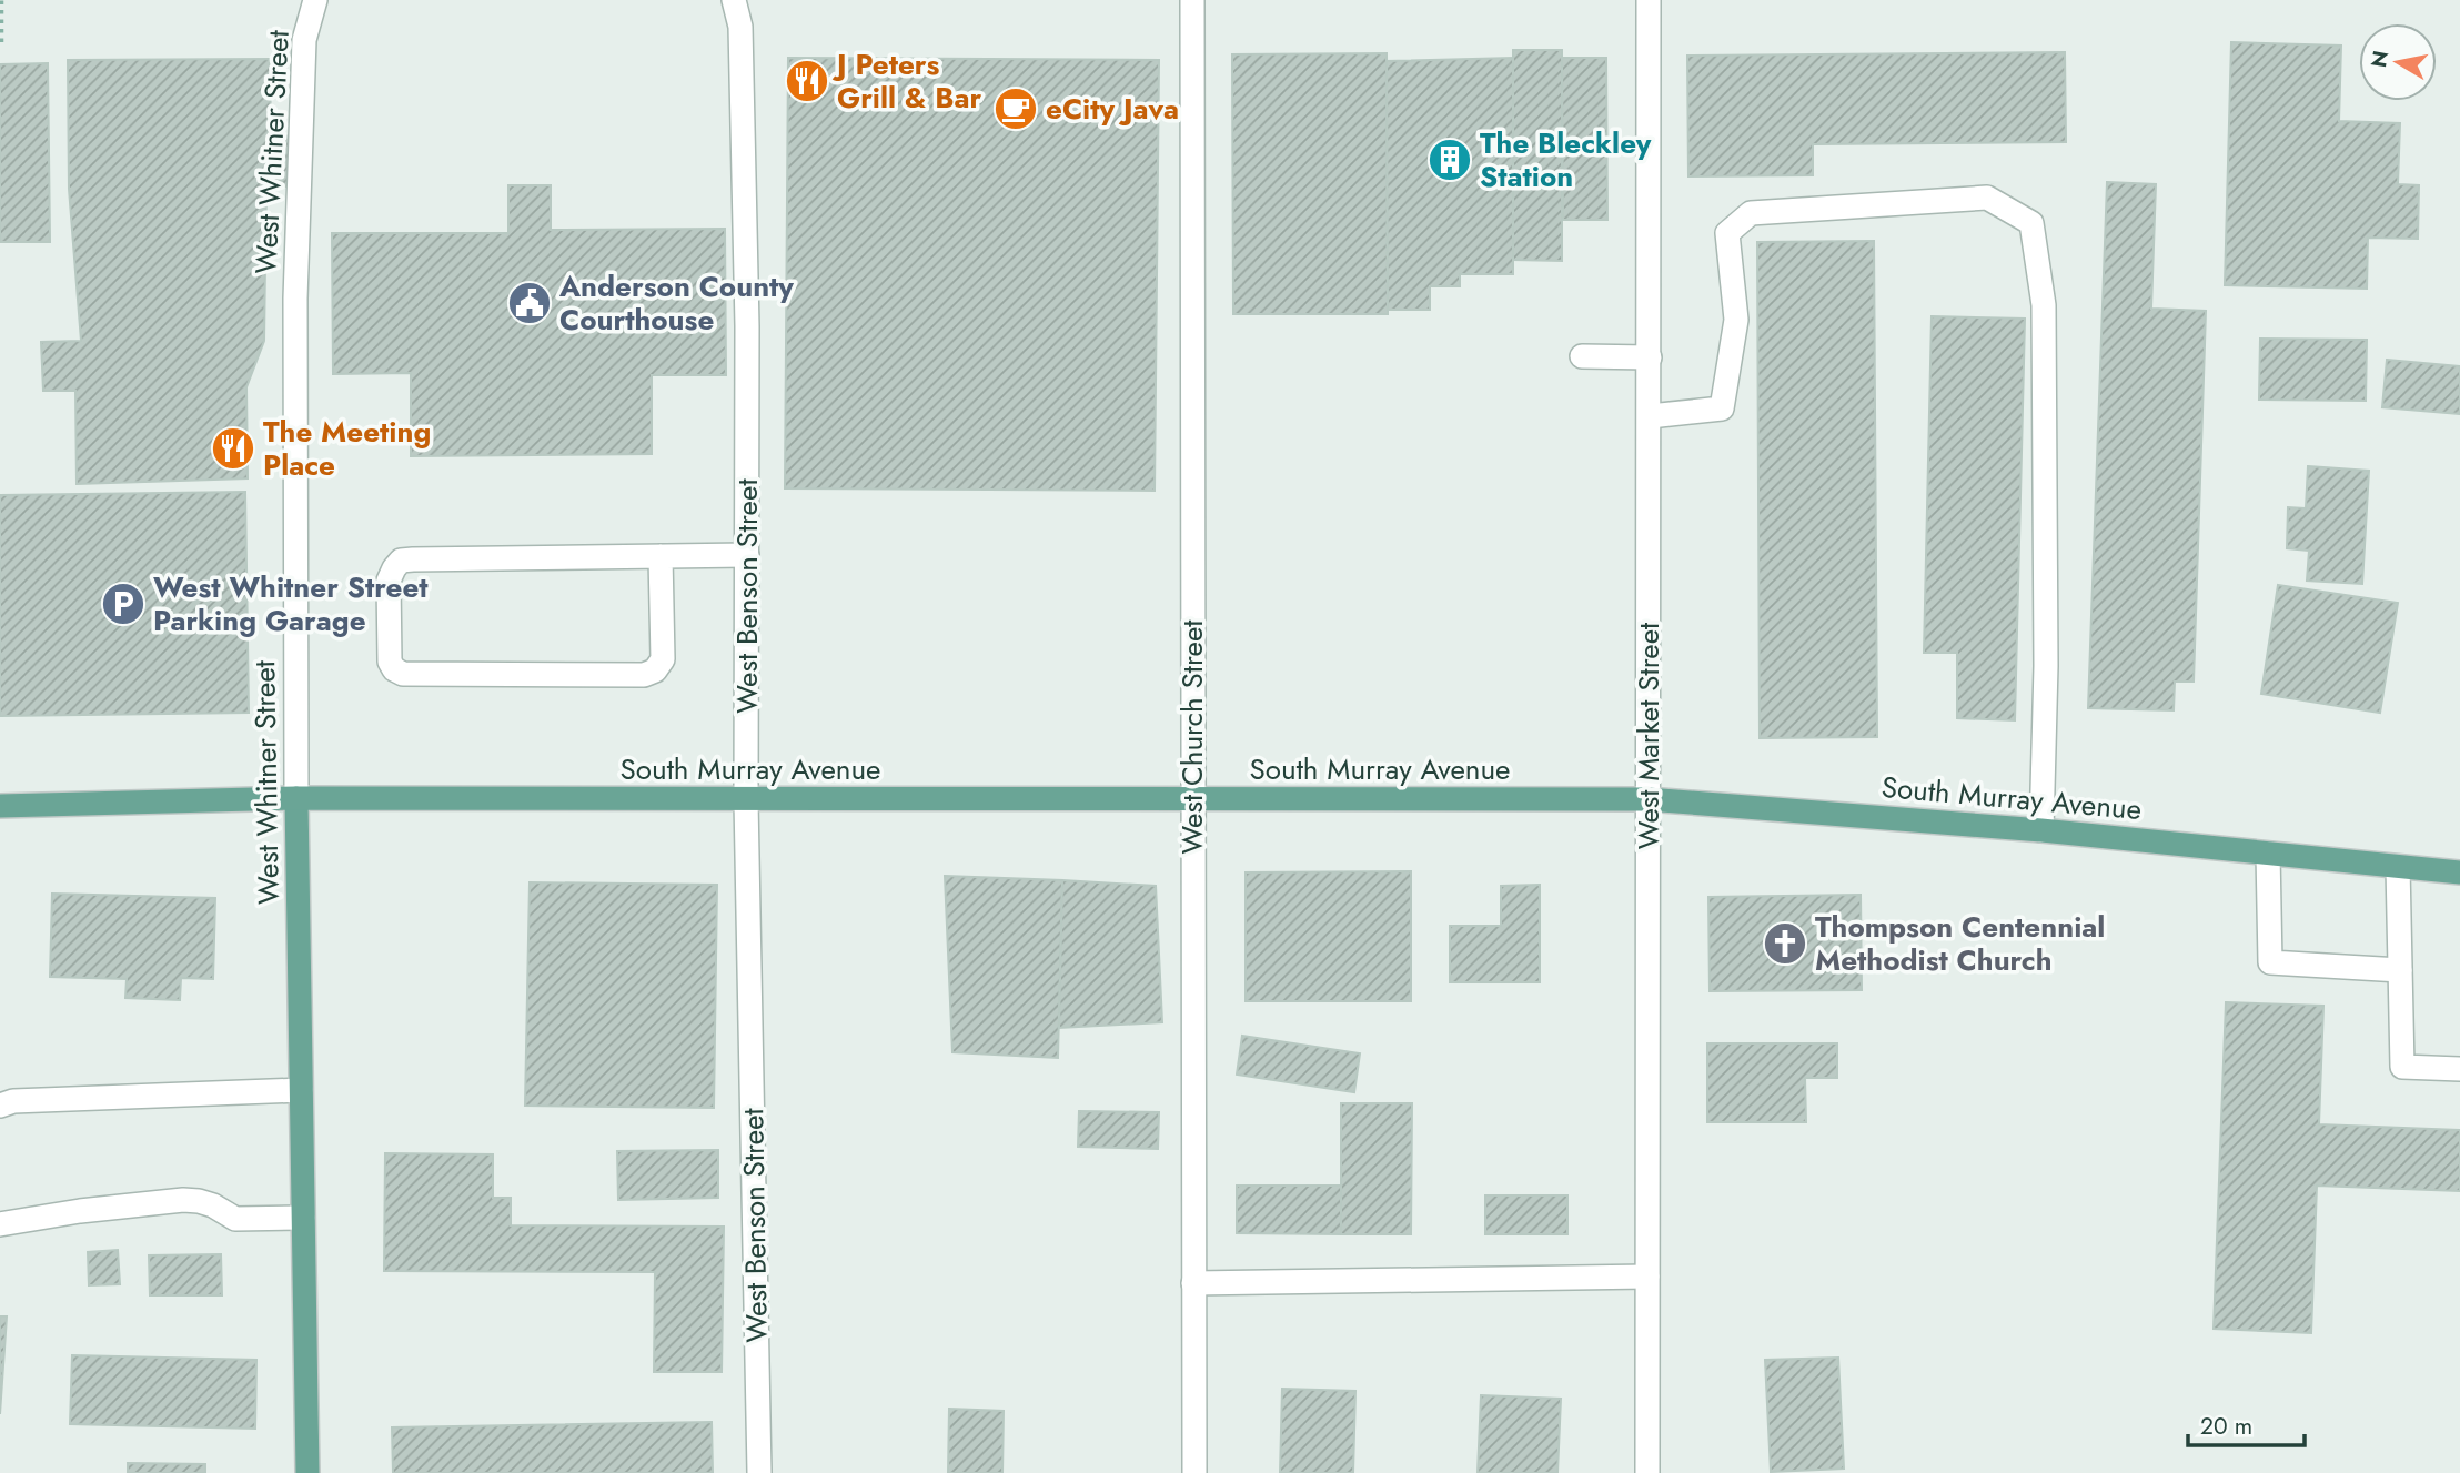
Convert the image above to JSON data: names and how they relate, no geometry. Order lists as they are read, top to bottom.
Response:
{
  "streets": {
    "main road": ["West Whitner Street", "South Murray Avenue"],
    "street": ["West Benson Street", "West Market Street", "West Church Street"]
  },
  "crossings": [
    ["West Whitner Street", "South Murray Avenue"],
    ["West Benson Street", "South Murray Avenue"],
    ["West Market Street", "South Murray Avenue"],
    ["West Church Street", "South Murray Avenue"]
  ],
  "places": {
    "restaurant": ["J Peters Grill & Bar", "The Meeting Place"],
    "cafe": ["eCity Java"],
    "building": ["The Bleckley Station"],
    "public building": ["Anderson County Courthouse"],
    "parking": ["West Whitner Street Parking Garage"],
    "church": ["Thompson Centennial Methodist Church"]
  },
  "scale_bar": "20 m",
  "north": "left"
}
